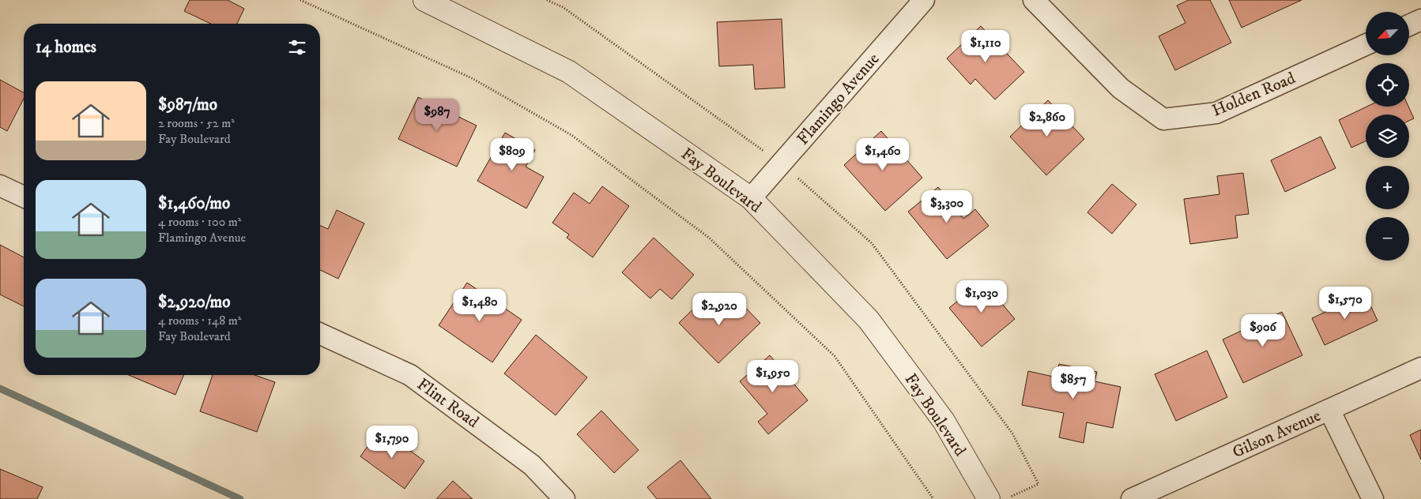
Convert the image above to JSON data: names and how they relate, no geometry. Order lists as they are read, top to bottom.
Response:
{
  "streets": {
    "street": [
      "Holden Road",
      "Flamingo Avenue",
      "Fay Boulevard",
      "Flint Road",
      "Gilson Avenue"
    ]
  },
  "crossings": [
    ["Flamingo Avenue", "Fay Boulevard"]
  ],
  "north": "bottom left",
  "page": {
    "map_buttons": ["+", "−"],
    "heading": "14 homes",
    "price": [
      "$1,110",
      "$987",
      "$2,860",
      "$809",
      "$1,460",
      "$3,300",
      "$1,030",
      "$1,570",
      "$1,480",
      "$2,920",
      "$906",
      "$1,950",
      "$857",
      "$1,790"
    ],
    "list": [
      {
        "name": "$987/mo",
        "note": "2 rooms · 52 m² · Fay Boulevard"
      },
      {
        "name": "$1,460/mo",
        "note": "4 rooms · 100 m² · Flamingo Avenue"
      },
      {
        "name": "$2,920/mo",
        "note": "4 rooms · 148 m² · Fay Boulevard"
      }
    ]
  }
}
